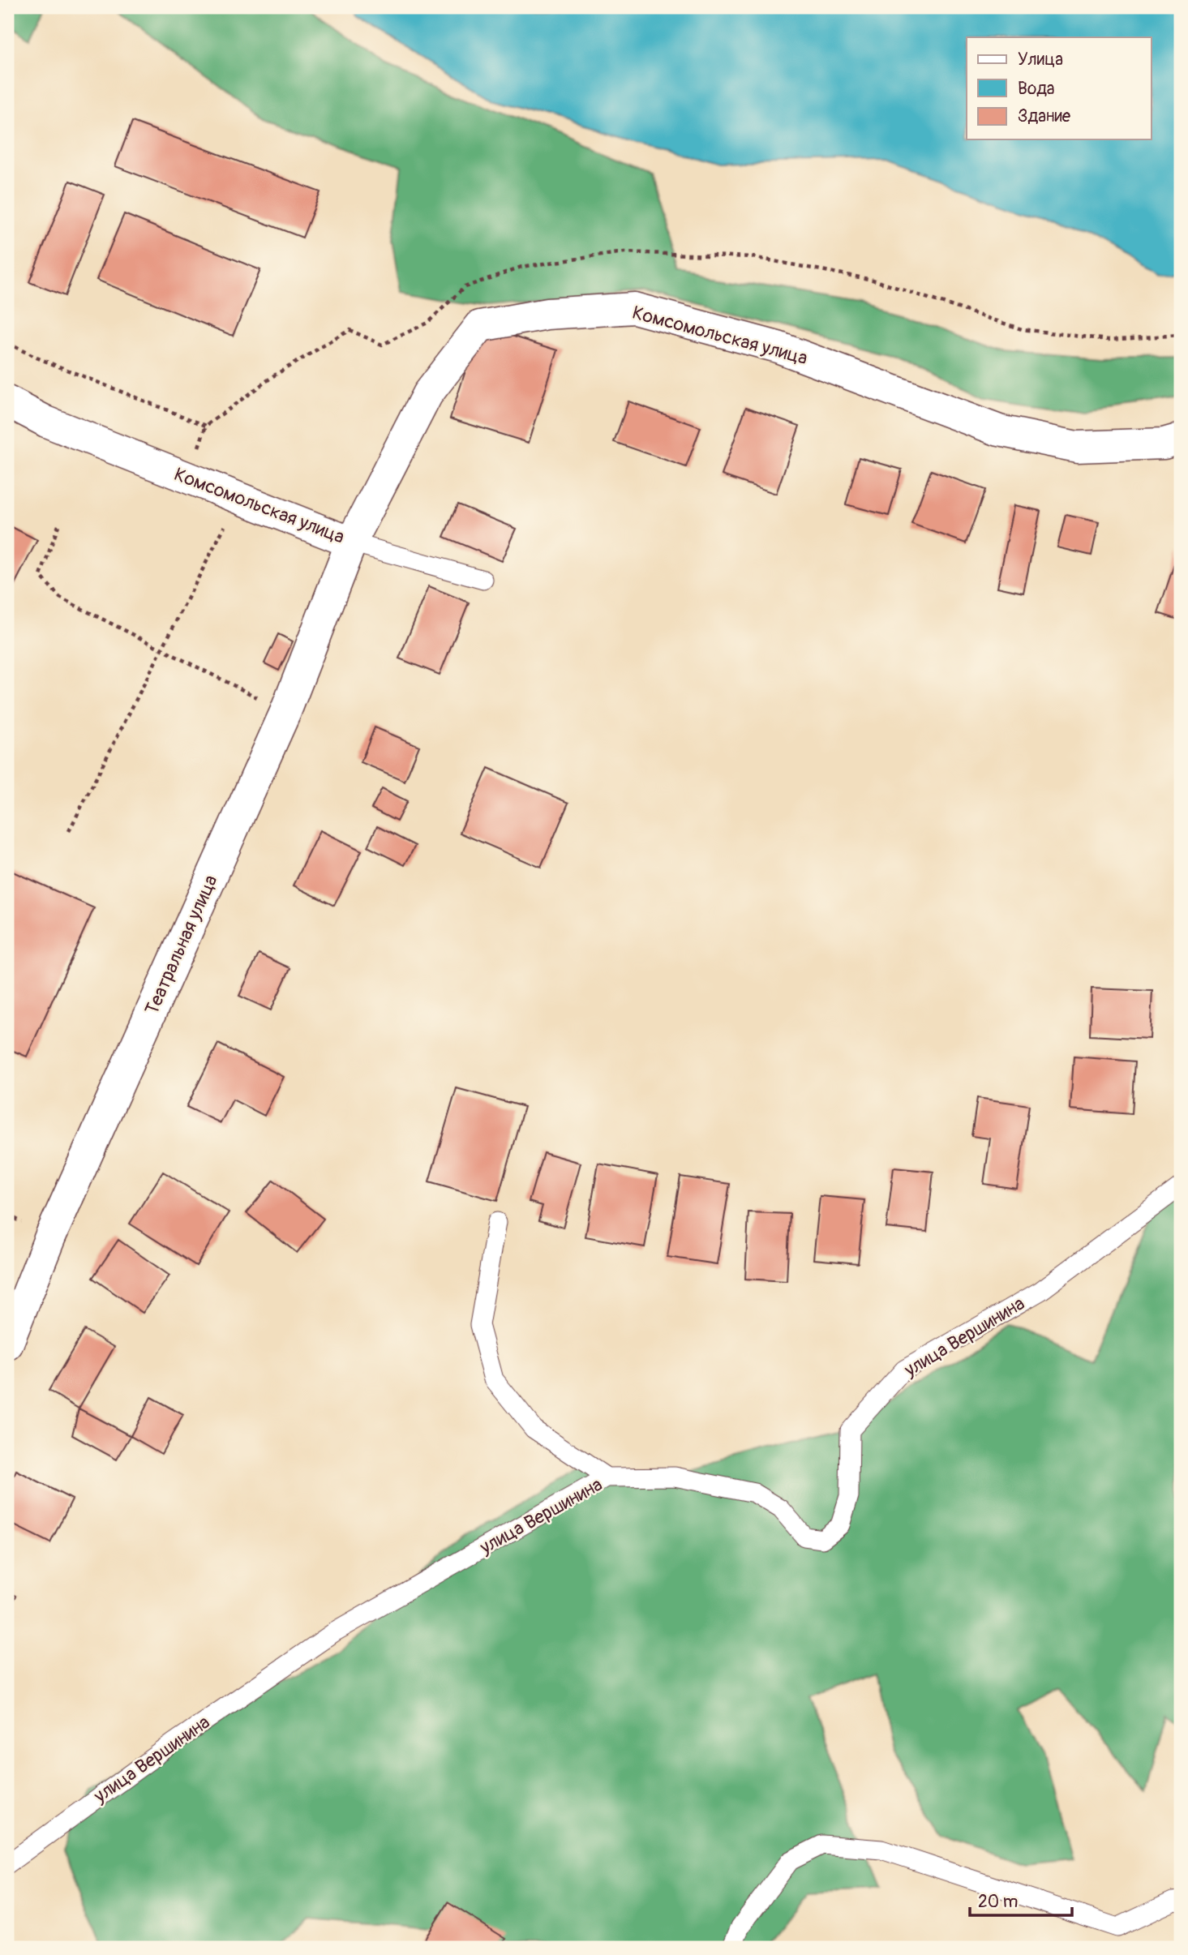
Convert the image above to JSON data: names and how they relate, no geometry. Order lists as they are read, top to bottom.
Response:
{
  "streets": {
    "street": ["Комсомольская улица", "Театральная улица"],
    "lane": ["улица Вершинина"]
  },
  "crossings": [
    ["Комсомольская улица", "Театральная улица"]
  ],
  "legend": ["Улица", "Вода", "Здание"],
  "scale_bar": "20 m"
}
